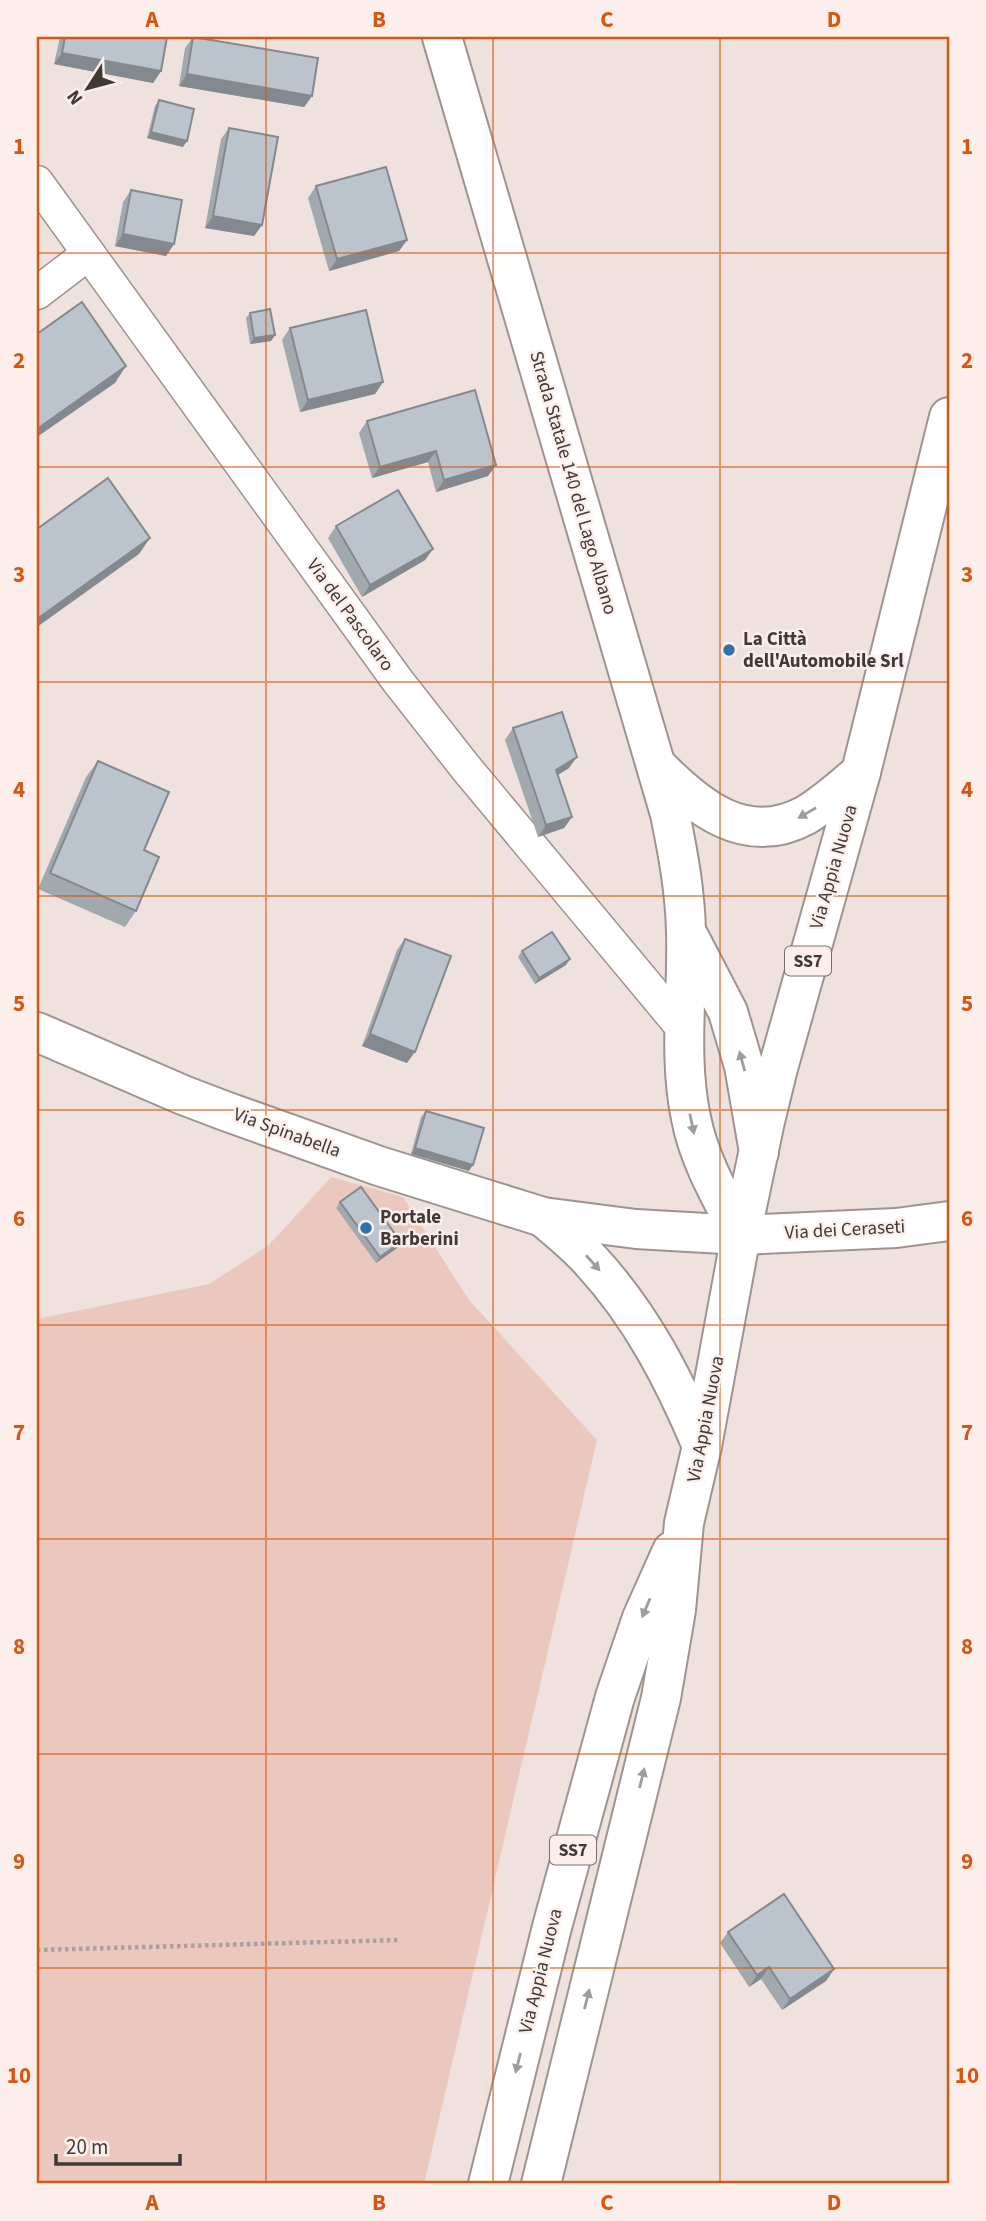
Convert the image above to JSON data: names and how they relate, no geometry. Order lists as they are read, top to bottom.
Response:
{
  "streets": {
    "main road": [
      "Strada Statale 140 del Lago Albano",
      "Via Appia Nuova",
      "SS7",
      "Via Spinabella",
      "Via dei Ceraseti"
    ],
    "street": ["Via del Pascolaro"]
  },
  "crossings": [
    ["Via Appia Nuova", "Via Spinabella"],
    ["Via Appia Nuova", "Via dei Ceraseti"],
    ["Via Spinabella", "Via dei Ceraseti"]
  ],
  "places": ["La Città dell'Automobile Srl", "Portale Barberini"],
  "scale_bar": "20 m",
  "north": "bottom left",
  "grid": {
    "columns": [
      "A",
      "B",
      "C",
      "D"
    ],
    "rows": [
      "1",
      "2",
      "3",
      "4",
      "5",
      "6",
      "7",
      "8",
      "9",
      "10"
    ]
  }
}
